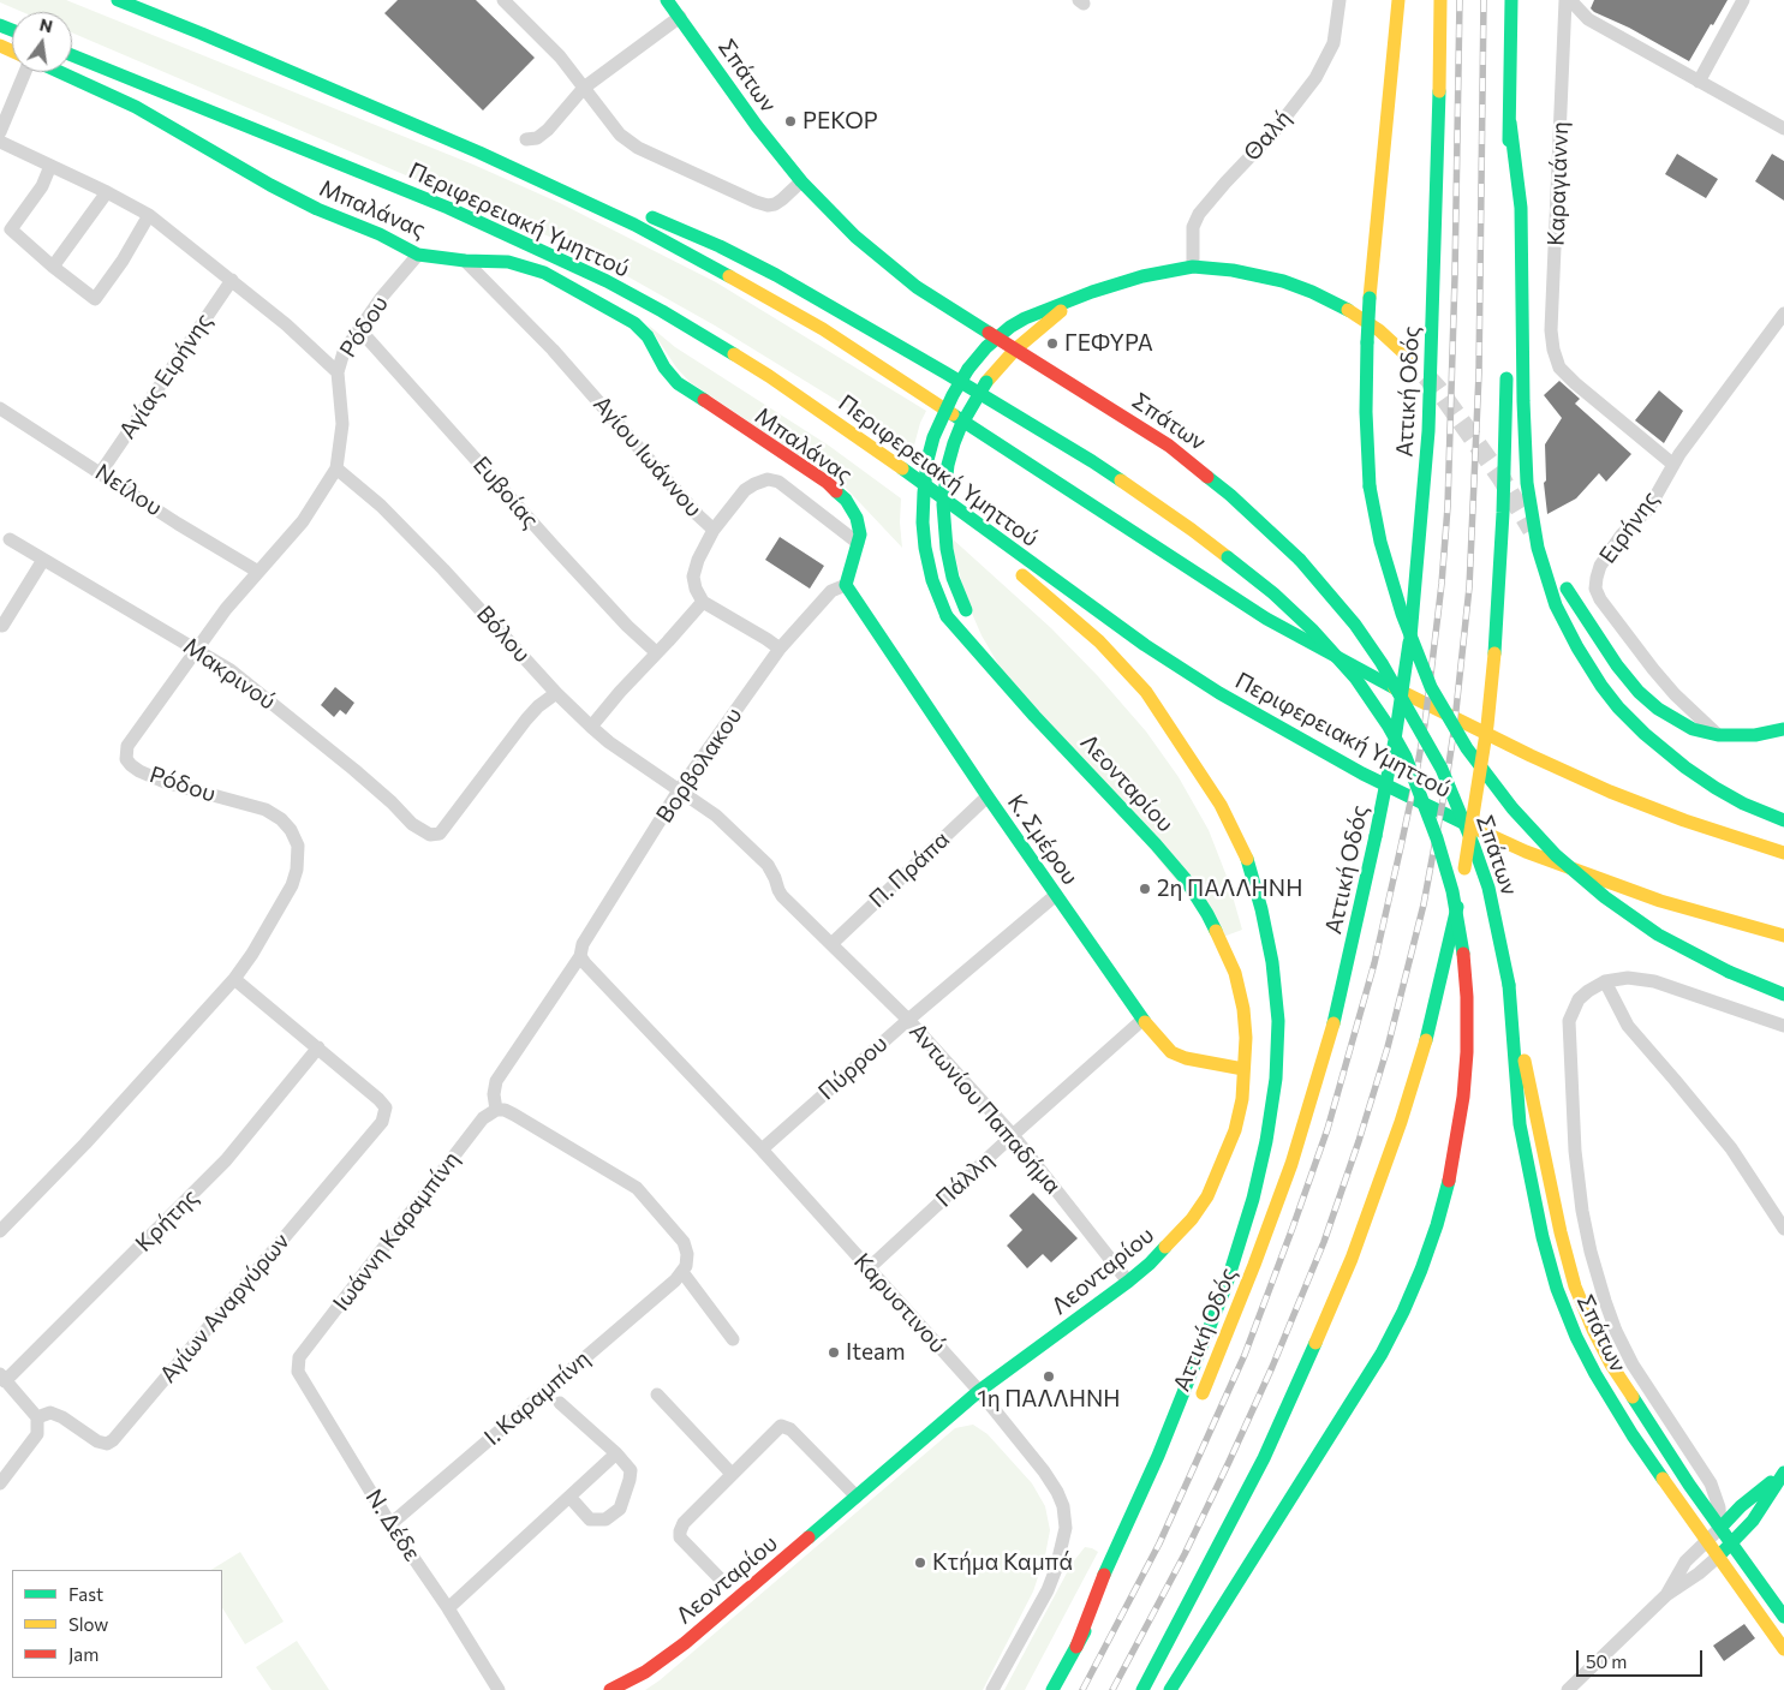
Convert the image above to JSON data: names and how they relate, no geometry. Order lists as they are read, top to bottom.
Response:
{
  "streets": {
    "main road": [
      "Σπάτων",
      "Μπαλάνας",
      "Περιφερειακή Υμηττού",
      "Αττική Οδός",
      "Λεονταρίου",
      "Κ. Σμέρου"
    ],
    "street": [
      "Θαλή",
      "Καραγιάννη",
      "Ρόδου",
      "Αγίας Ειρήνης",
      "Αγίου Ιωάννου",
      "Νείλου",
      "Ευβοίας",
      "Ειρήνης",
      "Βόλου",
      "Μακρινού",
      "Βορβολακου",
      "Π. Πράπα",
      "Πύρρου",
      "Αντωνίου Παπαδήμα",
      "Πάλλη",
      "Κρήτης",
      "Ιωάννη Καραμπίνη",
      "Καρυστινού",
      "Αγίων Αναργύρων",
      "Ι. Καραμπίνη",
      "Ν. Δέδε"
    ]
  },
  "crossings": [
    ["Σπάτων", "Λεονταρίου"],
    ["Θαλή", "Λεονταρίου"],
    ["Καραγιάννη", "Ειρήνης"],
    ["Μπαλάνας", "Ρόδου"],
    ["Μπαλάνας", "Αγίου Ιωάννου"],
    ["Μπαλάνας", "Βορβολακου"],
    ["Μπαλάνας", "Κ. Σμέρου"],
    ["Ρόδου", "Νείλου"],
    ["Ρόδου", "Ευβοίας"],
    ["Ρόδου", "Βόλου"],
    ["Ρόδου", "Μακρινού"],
    ["Αγίας Ειρήνης", "Νείλου"],
    ["Αγίου Ιωάννου", "Βορβολακου"],
    ["Αγίου Ιωάννου", "Κ. Σμέρου"],
    ["Βόλου", "Μακρινού"],
    ["Βόλου", "Βορβολακου"],
    ["Βόλου", "Αντωνίου Παπαδήμα"],
    ["Βορβολακου", "Κ. Σμέρου"],
    ["Βορβολακου", "Αντωνίου Παπαδήμα"],
    ["Βορβολακου", "Ιωάννη Καραμπίνη"],
    ["Βορβολακου", "Καρυστινού"],
    ["Λεονταρίου", "Κ. Σμέρου"],
    ["Λεονταρίου", "Αντωνίου Παπαδήμα"],
    ["Λεονταρίου", "Καρυστινού"],
    ["Κ. Σμέρου", "Π. Πράπα"],
    ["Κ. Σμέρου", "Πύρρου"],
    ["Κ. Σμέρου", "Πάλλη"],
    ["Π. Πράπα", "Αντωνίου Παπαδήμα"],
    ["Πύρρου", "Αντωνίου Παπαδήμα"],
    ["Πύρρου", "Καρυστινού"],
    ["Αντωνίου Παπαδήμα", "Πάλλη"],
    ["Πάλλη", "Καρυστινού"],
    ["Κρήτης", "Αγίων Αναργύρων"],
    ["Ιωάννη Καραμπίνη", "Ν. Δέδε"],
    ["Ι. Καραμπίνη", "Ν. Δέδε"]
  ],
  "places": [
    "ΡΕΚΟΡ",
    "ΓΕΦΥΡΑ",
    "2η ΠΑΛΛΗΝΗ",
    "Iteam",
    "1η ΠΑΛΛΗΝΗ",
    "Kτήμα Καμπά"
  ],
  "legend": ["Fast", "Slow", "Jam"],
  "scale_bar": "50 m",
  "north": "top"
}
